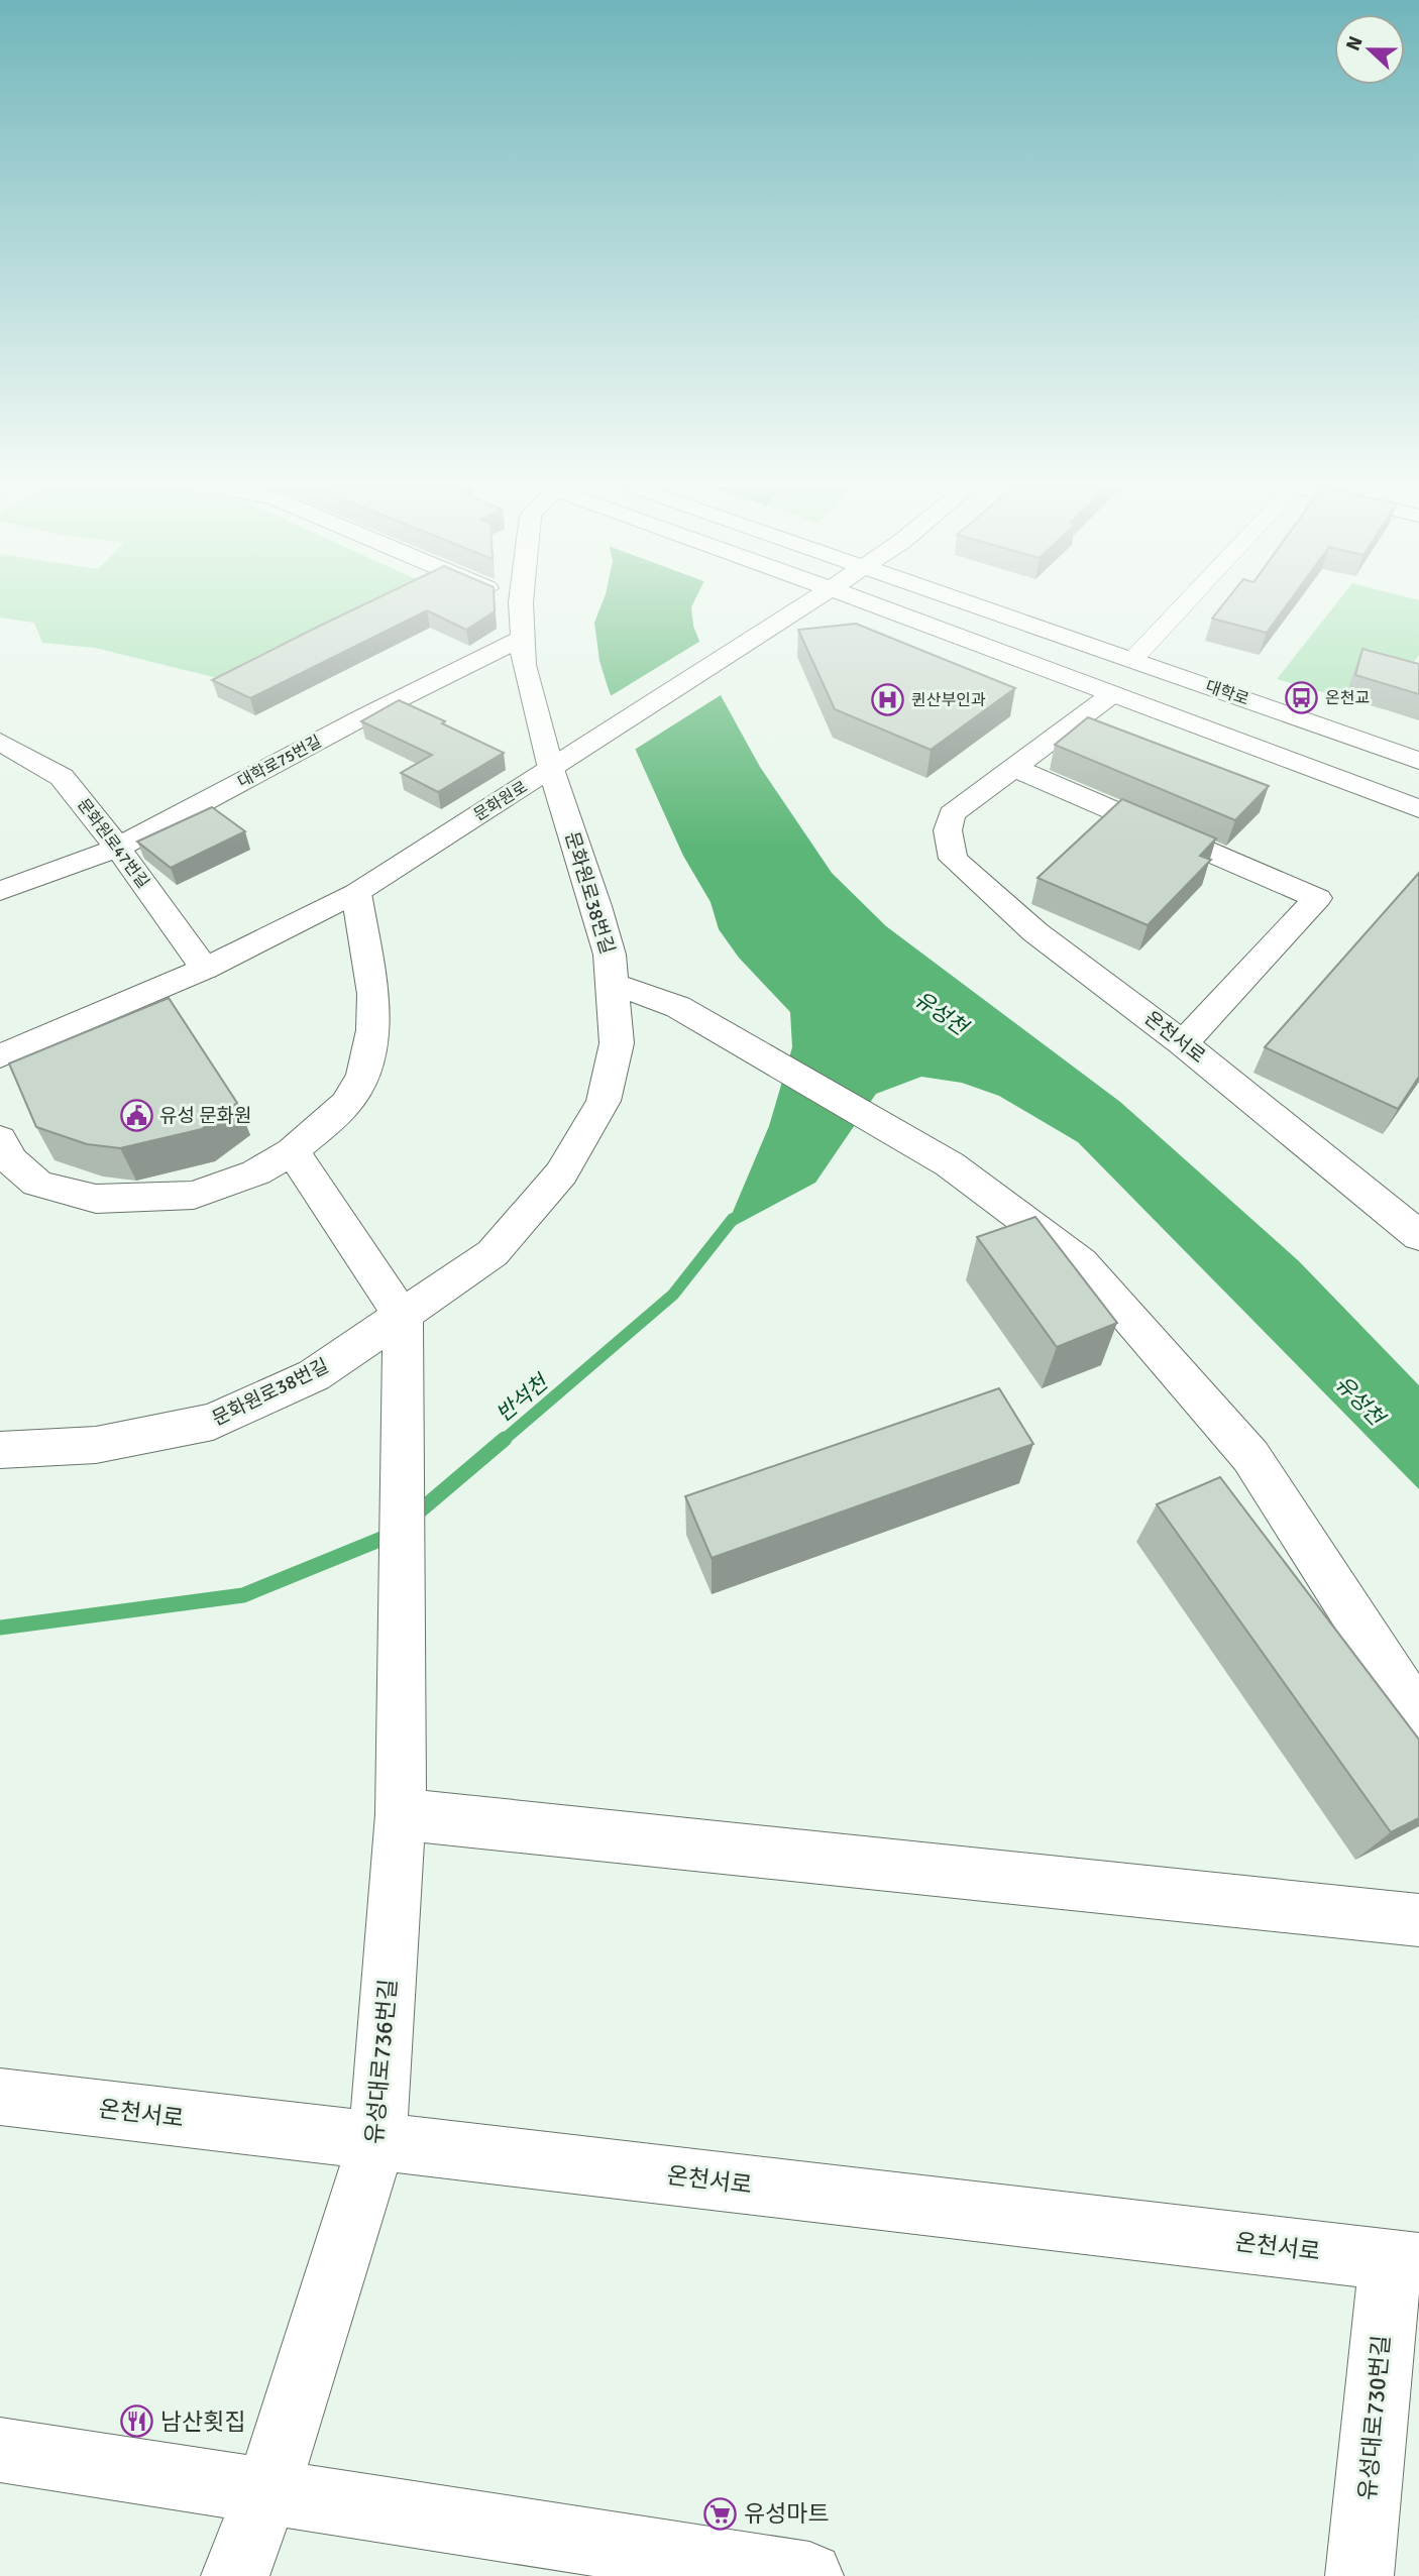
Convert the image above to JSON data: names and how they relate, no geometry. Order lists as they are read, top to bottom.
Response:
{
  "streets": {
    "street": [
      "대학로",
      "대학로75번길",
      "문화원로",
      "문화원로47번길",
      "문화원로38번길",
      "온천서로",
      "유성대로736번길",
      "유성대로730번길"
    ]
  },
  "crossings": [
    ["대학로75번길", "문화원로47번길"],
    ["대학로75번길", "문화원로38번길"],
    ["문화원로", "문화원로47번길"],
    ["문화원로", "문화원로38번길"],
    ["문화원로38번길", "유성대로736번길"],
    ["온천서로", "유성대로736번길"],
    ["온천서로", "유성대로730번길"]
  ],
  "water": ["유성천", "반석천"],
  "places": {
    "bus stop": ["온천교"],
    "hospital": ["퀸산부인과"],
    "public building": ["유성 문화원"],
    "restaurant": ["남산횟집"],
    "supermarket": ["유성마트"]
  },
  "north": "left"
}
